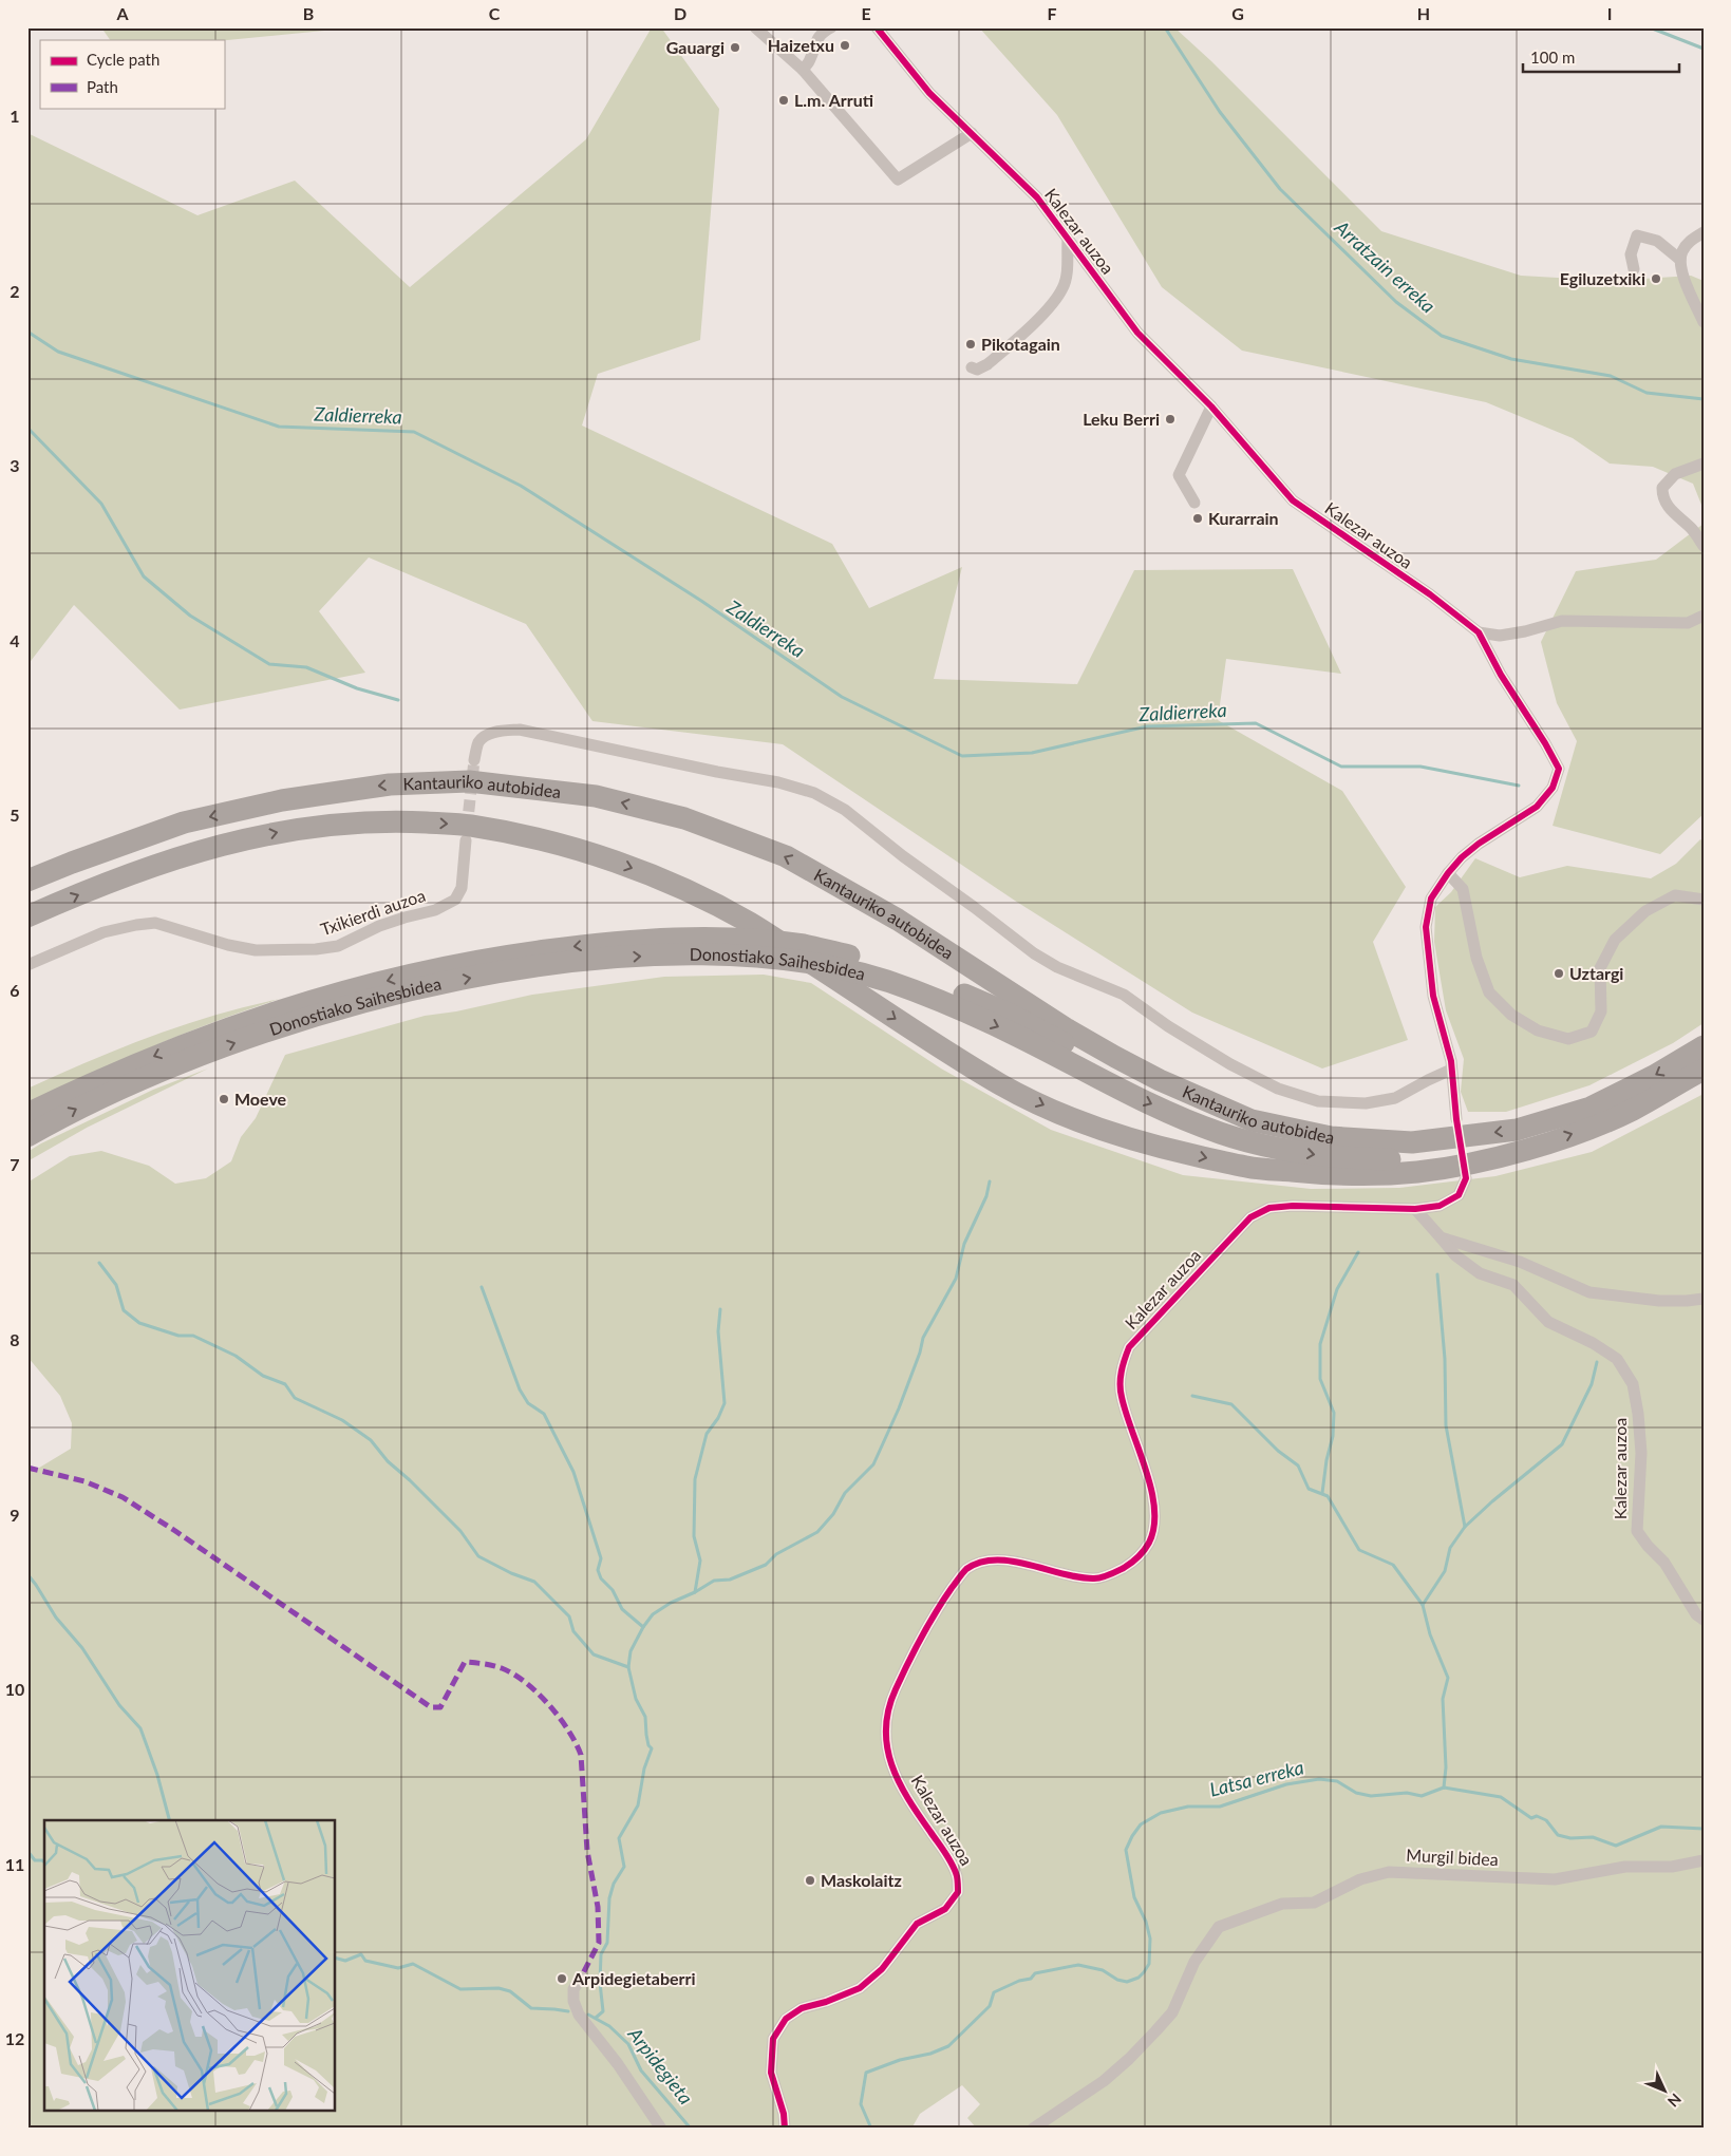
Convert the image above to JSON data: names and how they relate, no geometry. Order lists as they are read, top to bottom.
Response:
{
  "streets": {
    "highway": ["Kantauriko autobidea", "Donostiako Saihesbidea"],
    "street": ["Kalezar auzoa", "Txikierdi auzoa", "Murgil bidea"]
  },
  "crossings": [
    ["Kantauriko autobidea", "Donostiako Saihesbidea"]
  ],
  "water": [
    "Arratzain erreka",
    "Zaldierreka",
    "Latsa erreka",
    "Arpidegieta"
  ],
  "places": [
    "Haizetxu",
    "Gauargi",
    "L.m. Arruti",
    "Egiluzetxiki",
    "Pikotagain",
    "Leku Berri",
    "Kurarrain",
    "Uztargi",
    "Moeve",
    "Maskolaitz",
    "Arpidegietaberri"
  ],
  "legend": ["Cycle path", "Path"],
  "scale_bar": "100 m",
  "north": "bottom right",
  "grid": {
    "columns": [
      "A",
      "B",
      "C",
      "D",
      "E",
      "F",
      "G",
      "H",
      "I"
    ],
    "rows": [
      "1",
      "2",
      "3",
      "4",
      "5",
      "6",
      "7",
      "8",
      "9",
      "10",
      "11",
      "12"
    ]
  }
}
